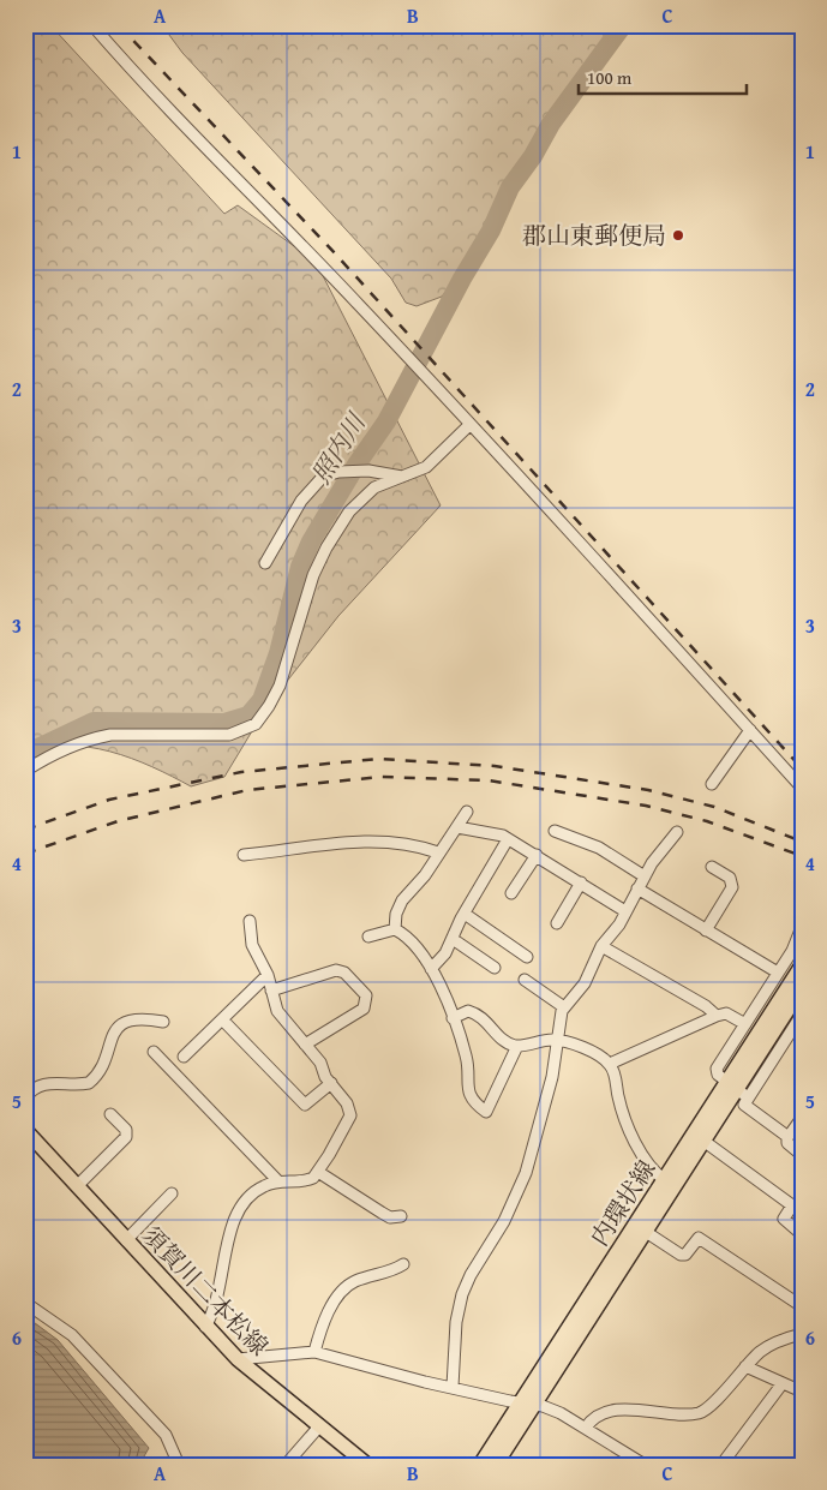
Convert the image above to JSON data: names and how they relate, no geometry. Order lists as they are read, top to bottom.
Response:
{
  "streets": {
    "main road": ["内環状線", "須賀川二本松線"]
  },
  "water": ["照内川"],
  "places": ["郡山東郵便局"],
  "scale_bar": "100 m",
  "grid": {
    "columns": ["A", "B", "C"],
    "rows": [
      "1",
      "2",
      "3",
      "4",
      "5",
      "6"
    ]
  }
}
